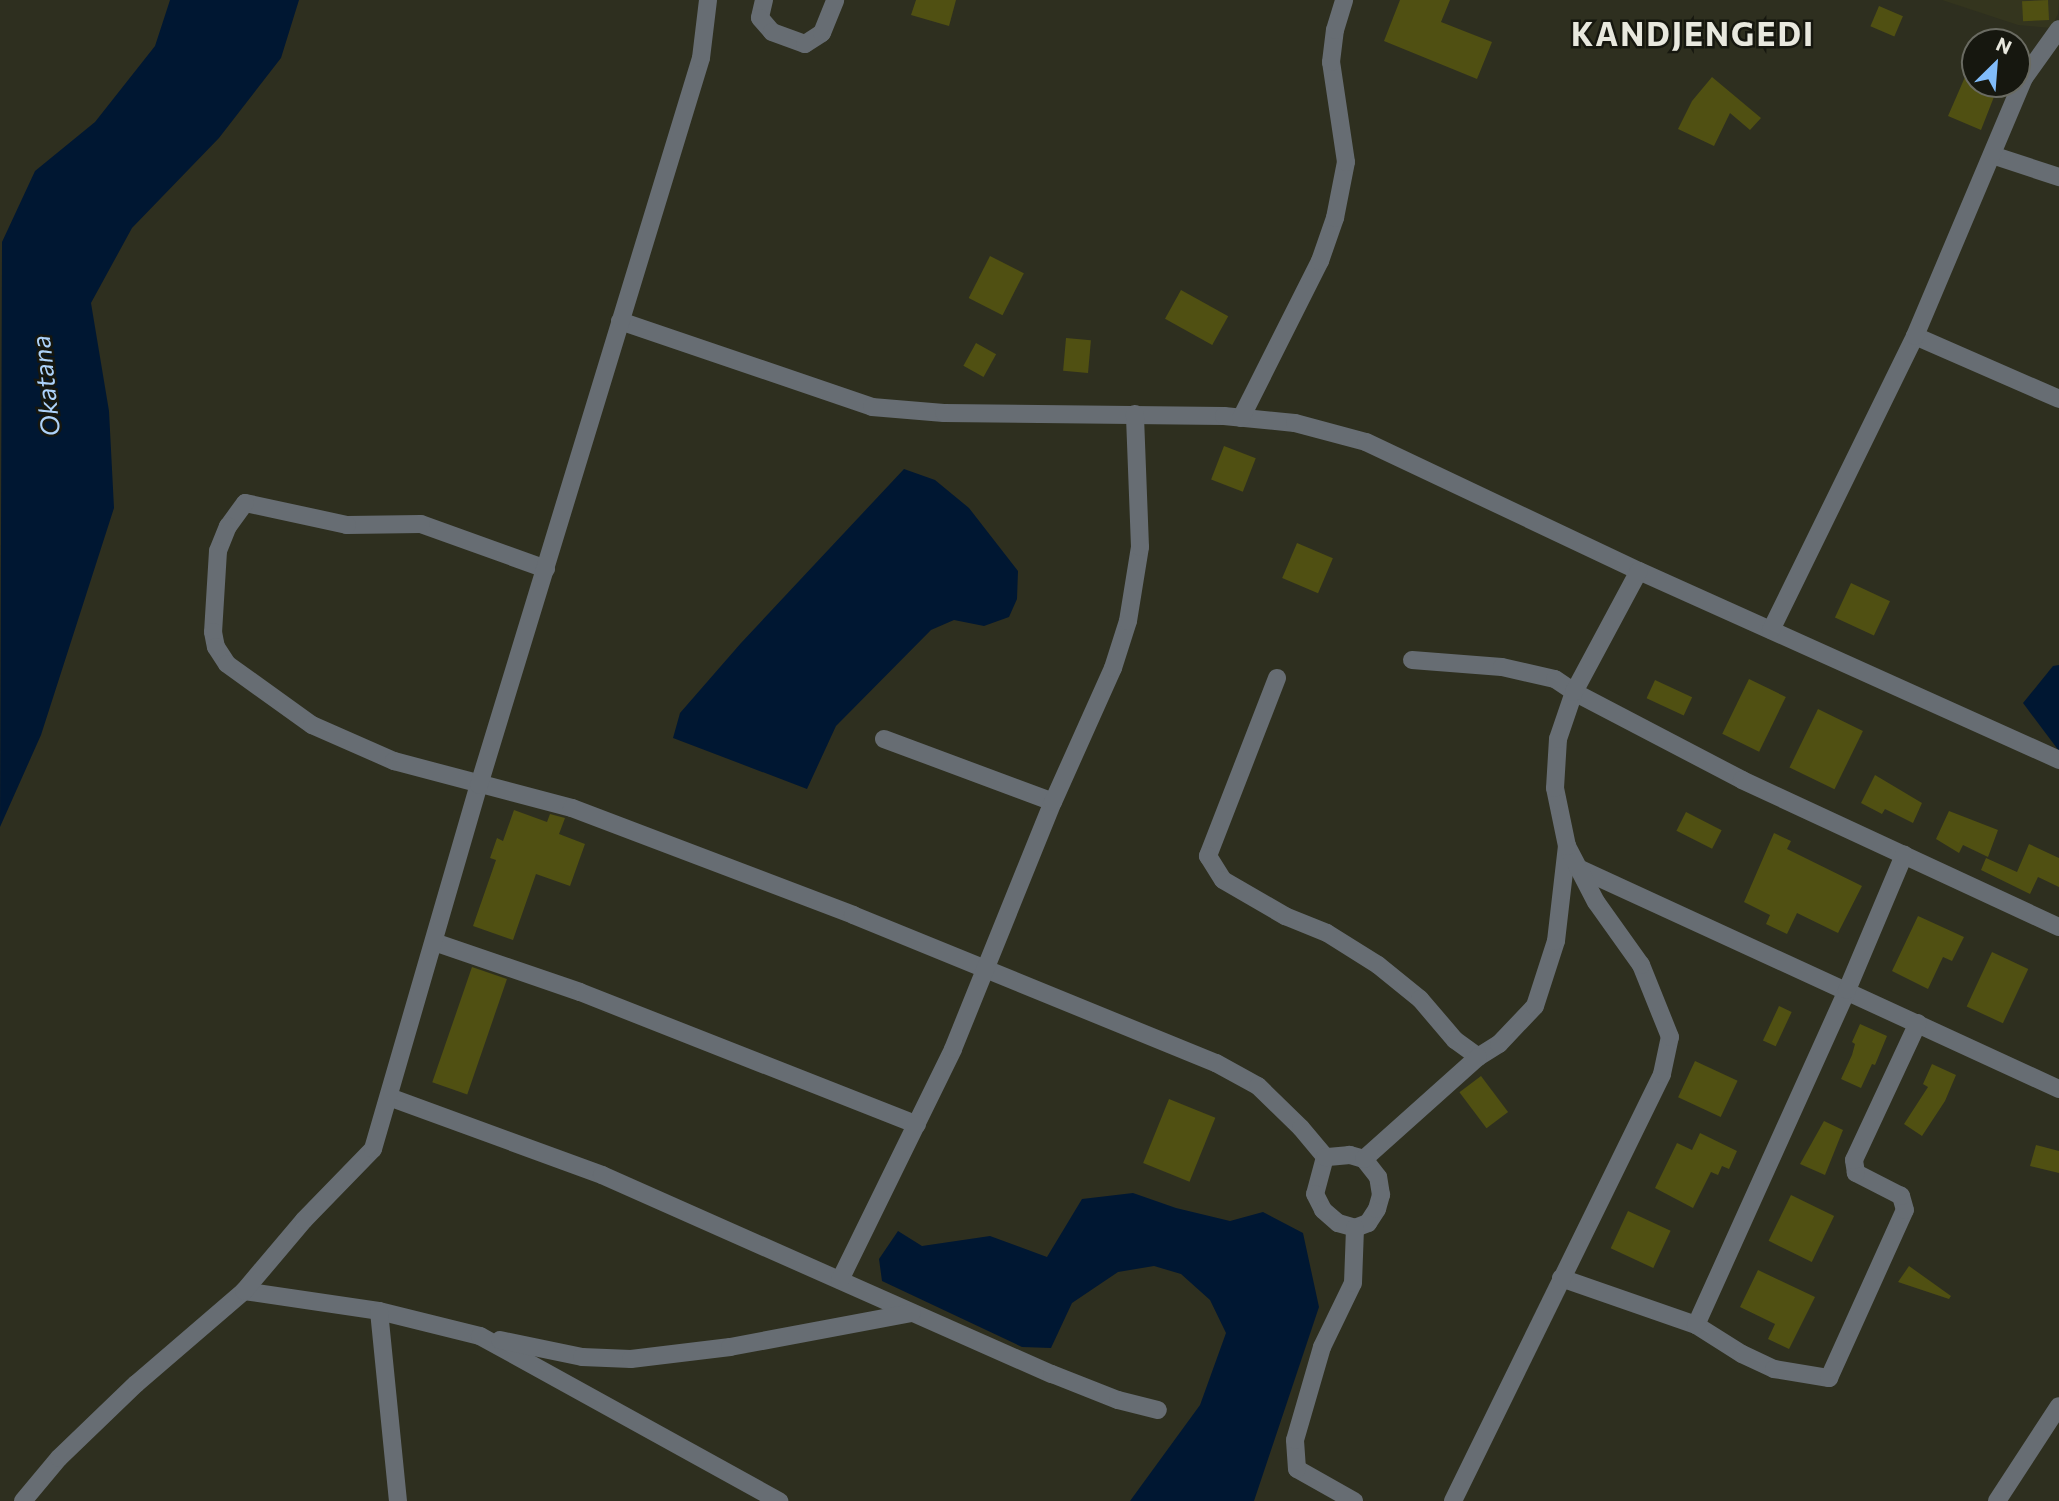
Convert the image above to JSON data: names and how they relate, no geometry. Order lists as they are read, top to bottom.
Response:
{
  "districts": ["KANDJENGEDI"],
  "water": ["Okatana"],
  "north": "top right"
}
